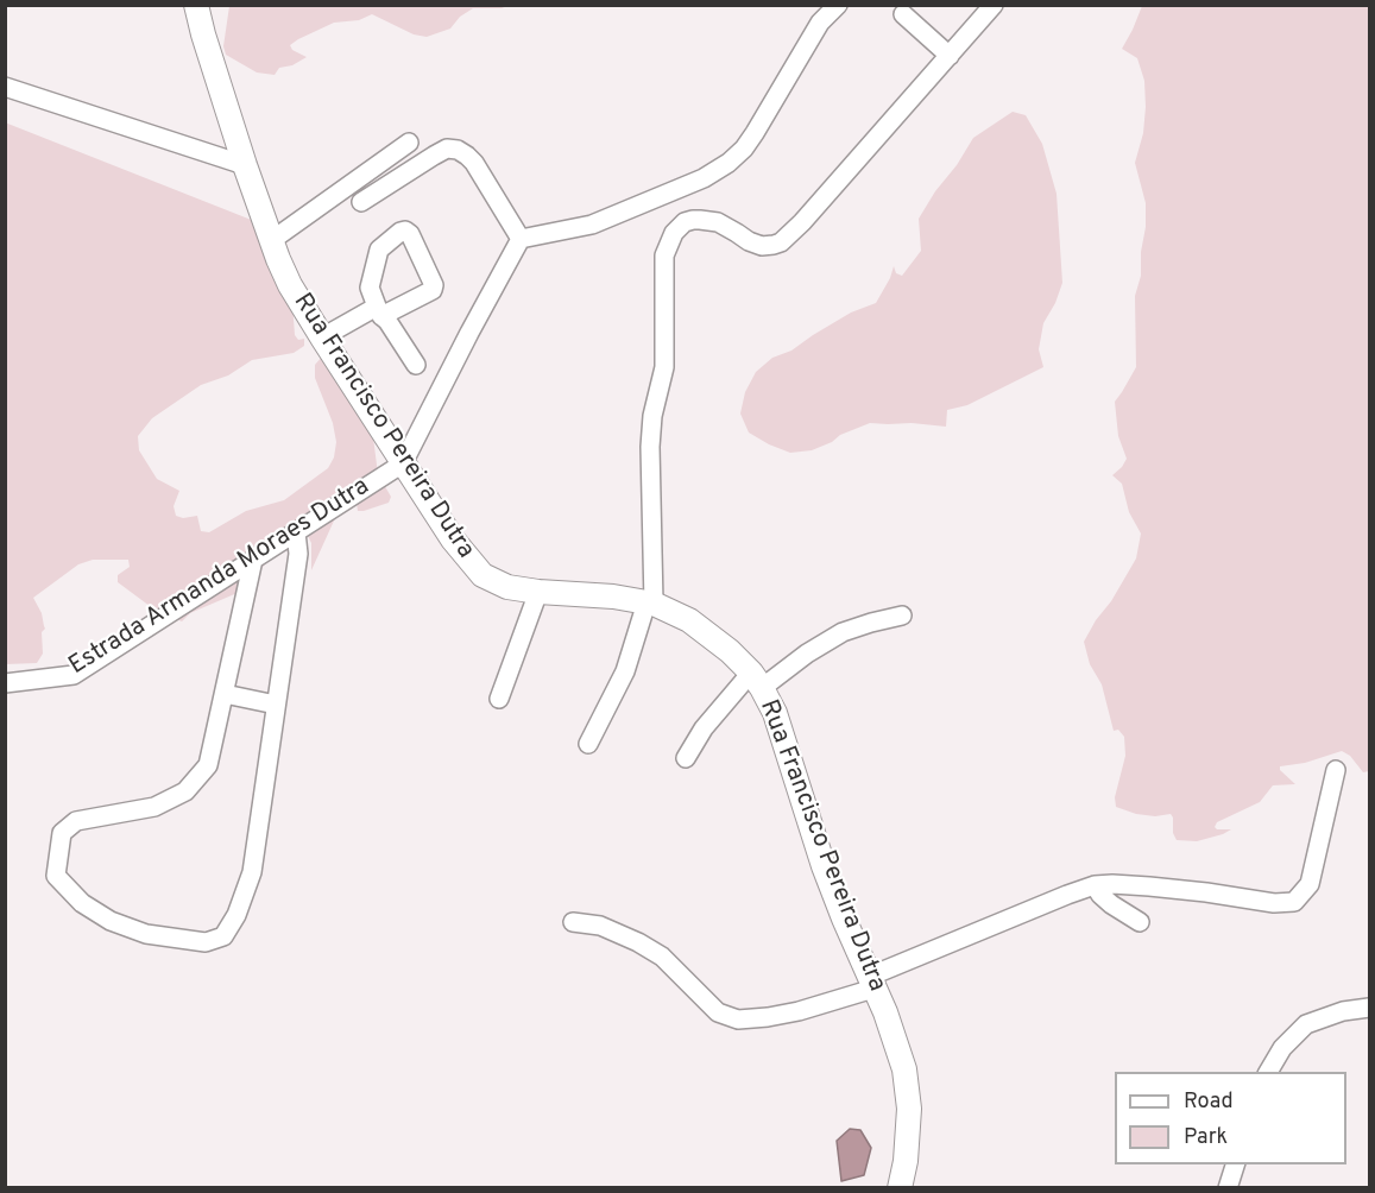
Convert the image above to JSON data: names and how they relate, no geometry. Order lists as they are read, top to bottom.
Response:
{
  "streets": {
    "main road": ["Rua Francisco Pereira Dutra"],
    "street": ["Estrada Armanda Moraes Dutra"]
  },
  "crossings": [
    ["Rua Francisco Pereira Dutra", "Estrada Armanda Moraes Dutra"]
  ],
  "legend": ["Road", "Park"]
}
